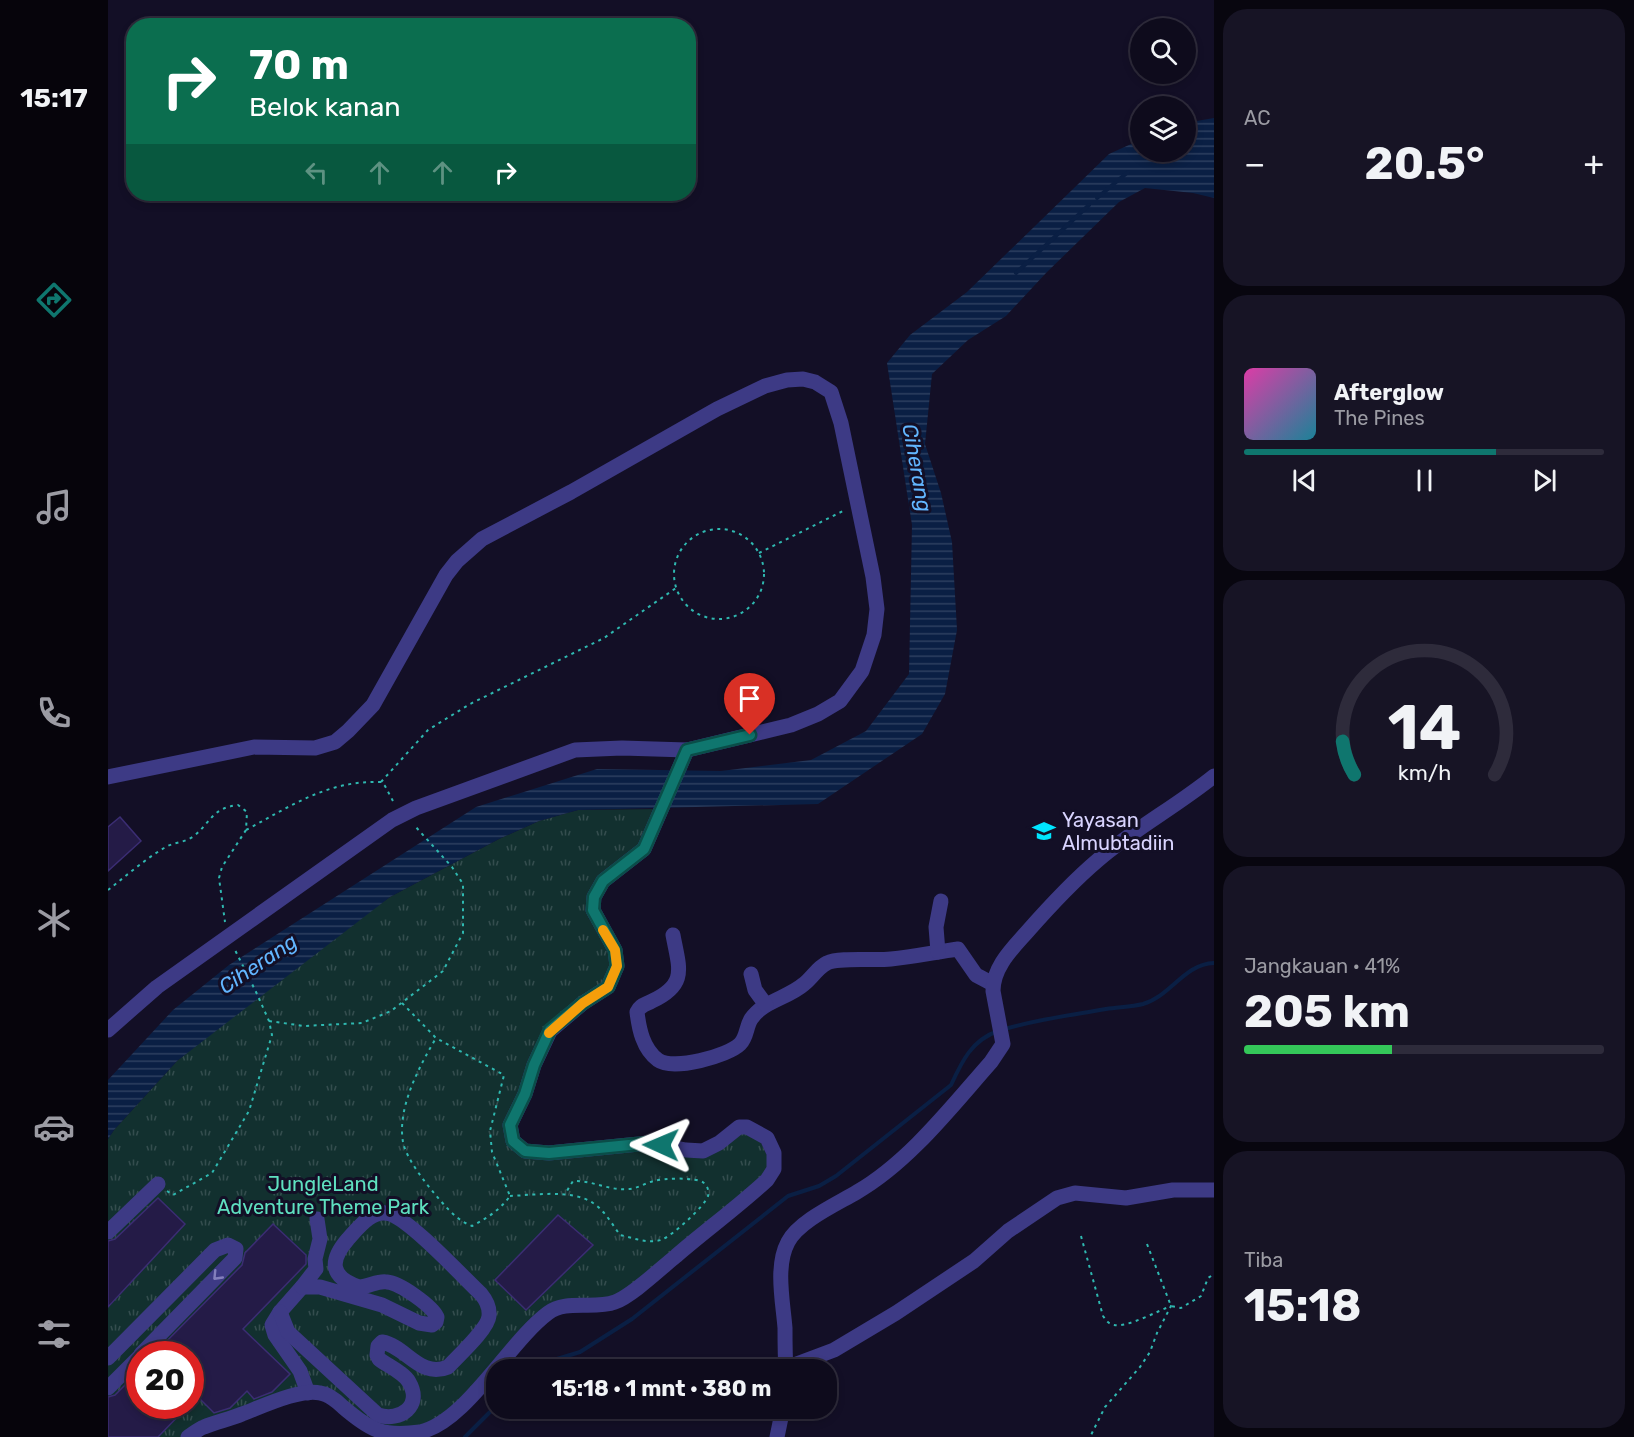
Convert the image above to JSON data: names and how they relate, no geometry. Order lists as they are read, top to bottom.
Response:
{
  "water": ["Ciherang"],
  "parks": ["JungleLand Adventure Theme Park"],
  "places": {
    "school or university": ["Yayasan Almubtadiin"]
  },
  "page": {
    "tabs": "15:17",
    "tile": [
      "AC",
      ["Jangkauan · 41%", "205 km"],
      ["Tiba", "15:18"]
    ],
    "turn": ["70 m", "Belok kanan"],
    "heat": ["−", "20.5°", "+"],
    "song": ["Afterglow", "The Pines"],
    "limit": "20",
    "trip": "15:18 · 1 mnt · 380 m",
    "gauge": ["14", "km/h"]
  }
}
